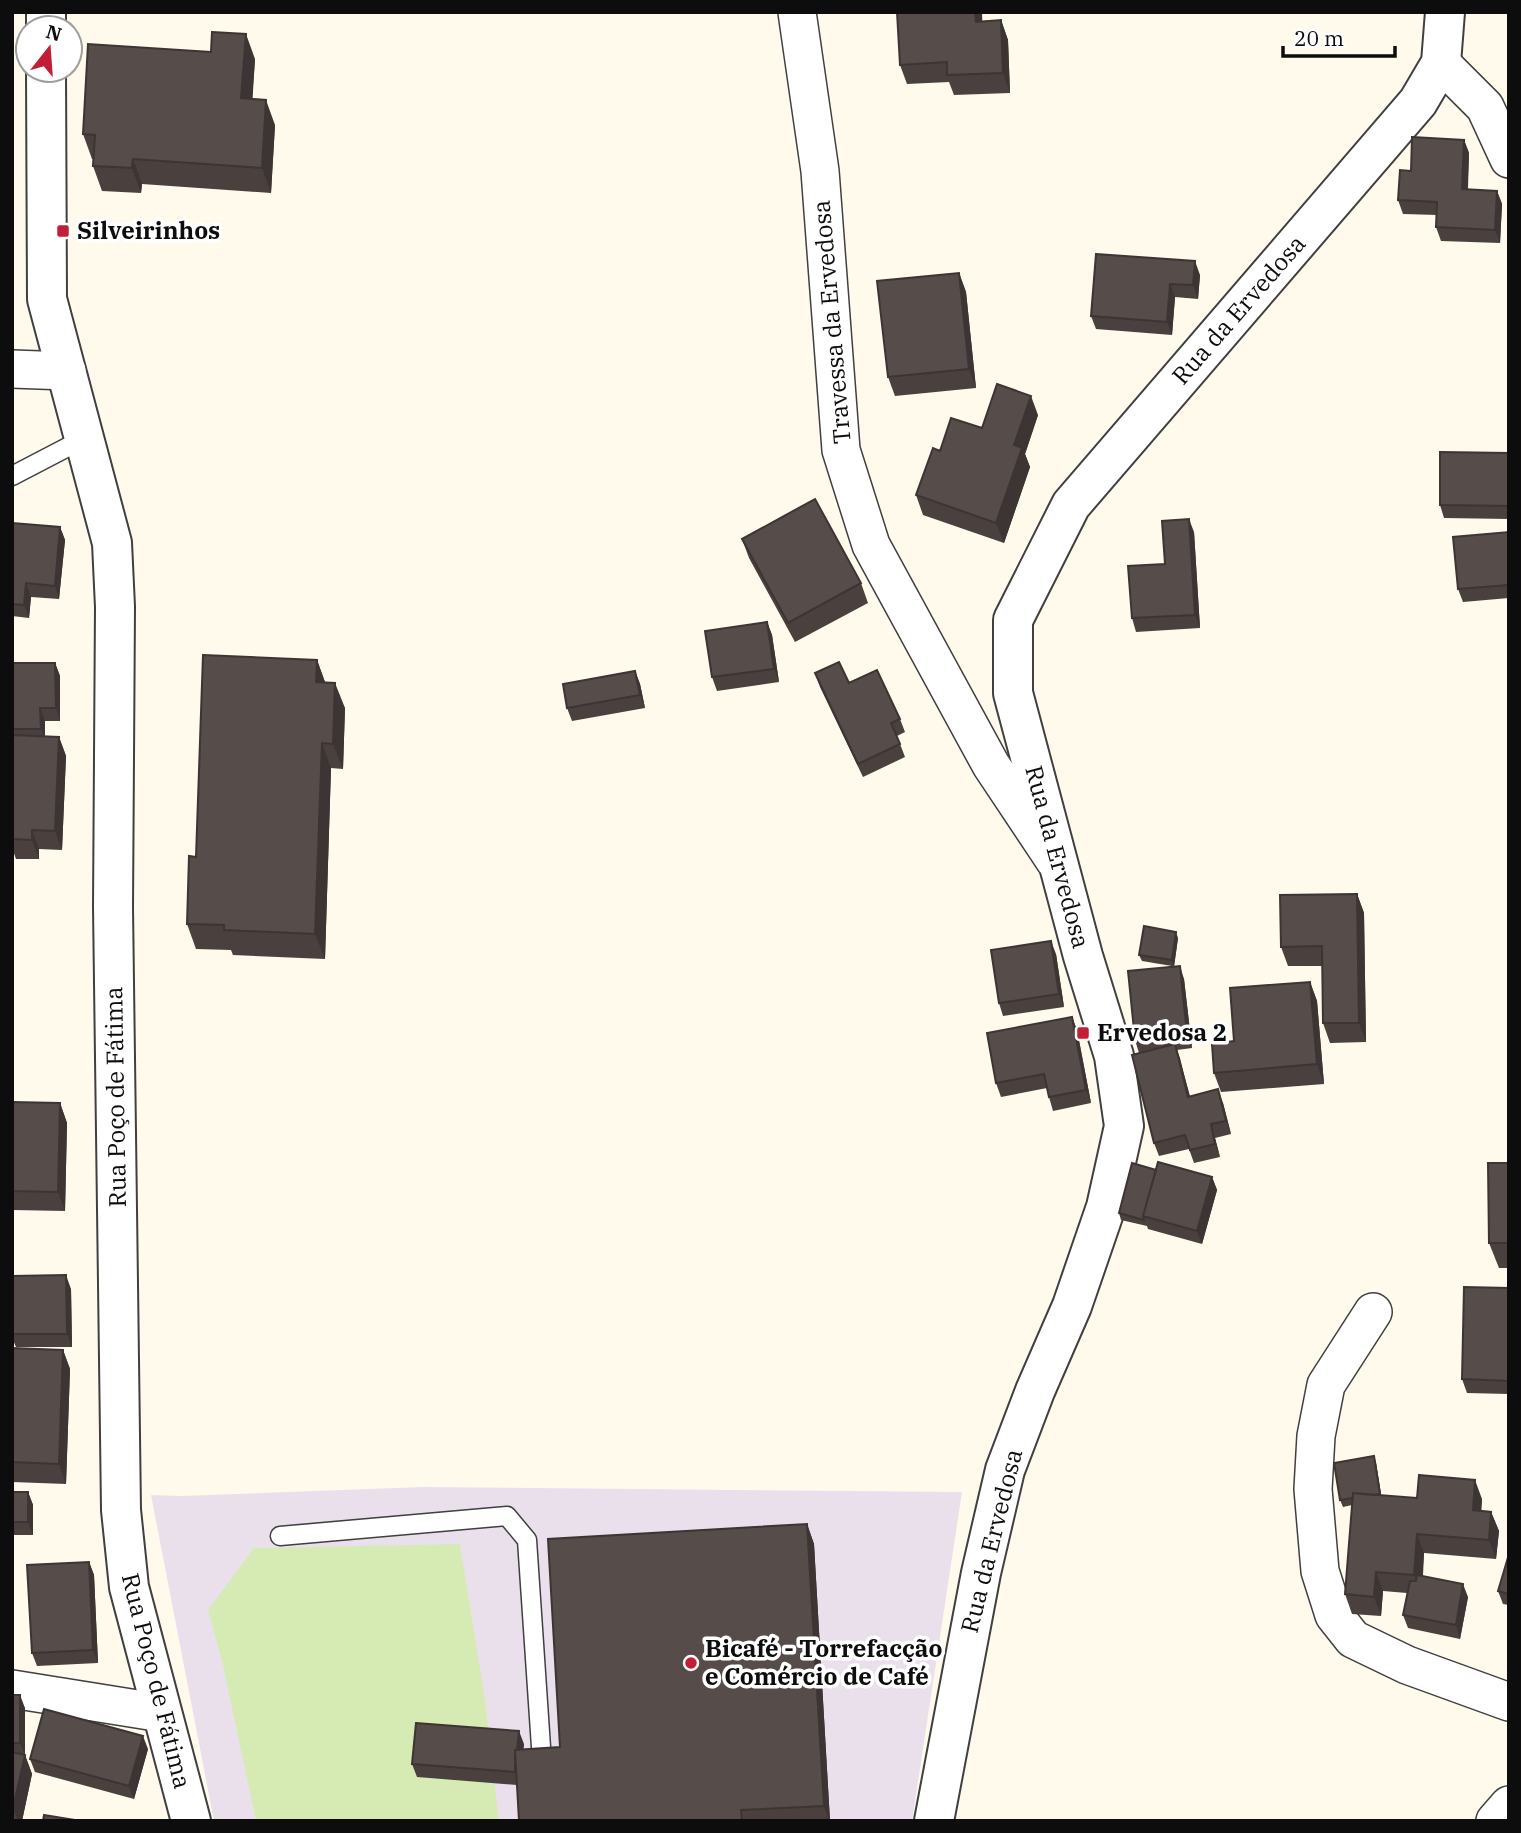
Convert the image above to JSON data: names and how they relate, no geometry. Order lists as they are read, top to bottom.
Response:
{
  "streets": {
    "street": ["Rua da Ervedosa", "Travessa da Ervedosa", "Rua Poço de Fátima"]
  },
  "crossings": [
    ["Rua da Ervedosa", "Travessa da Ervedosa"]
  ],
  "places": {
    "transit": ["Silveirinhos", "Ervedosa 2"],
    "other": ["Bicafé - Torrefacção e Comércio de Café"]
  },
  "scale_bar": "20 m",
  "north": "top"
}
